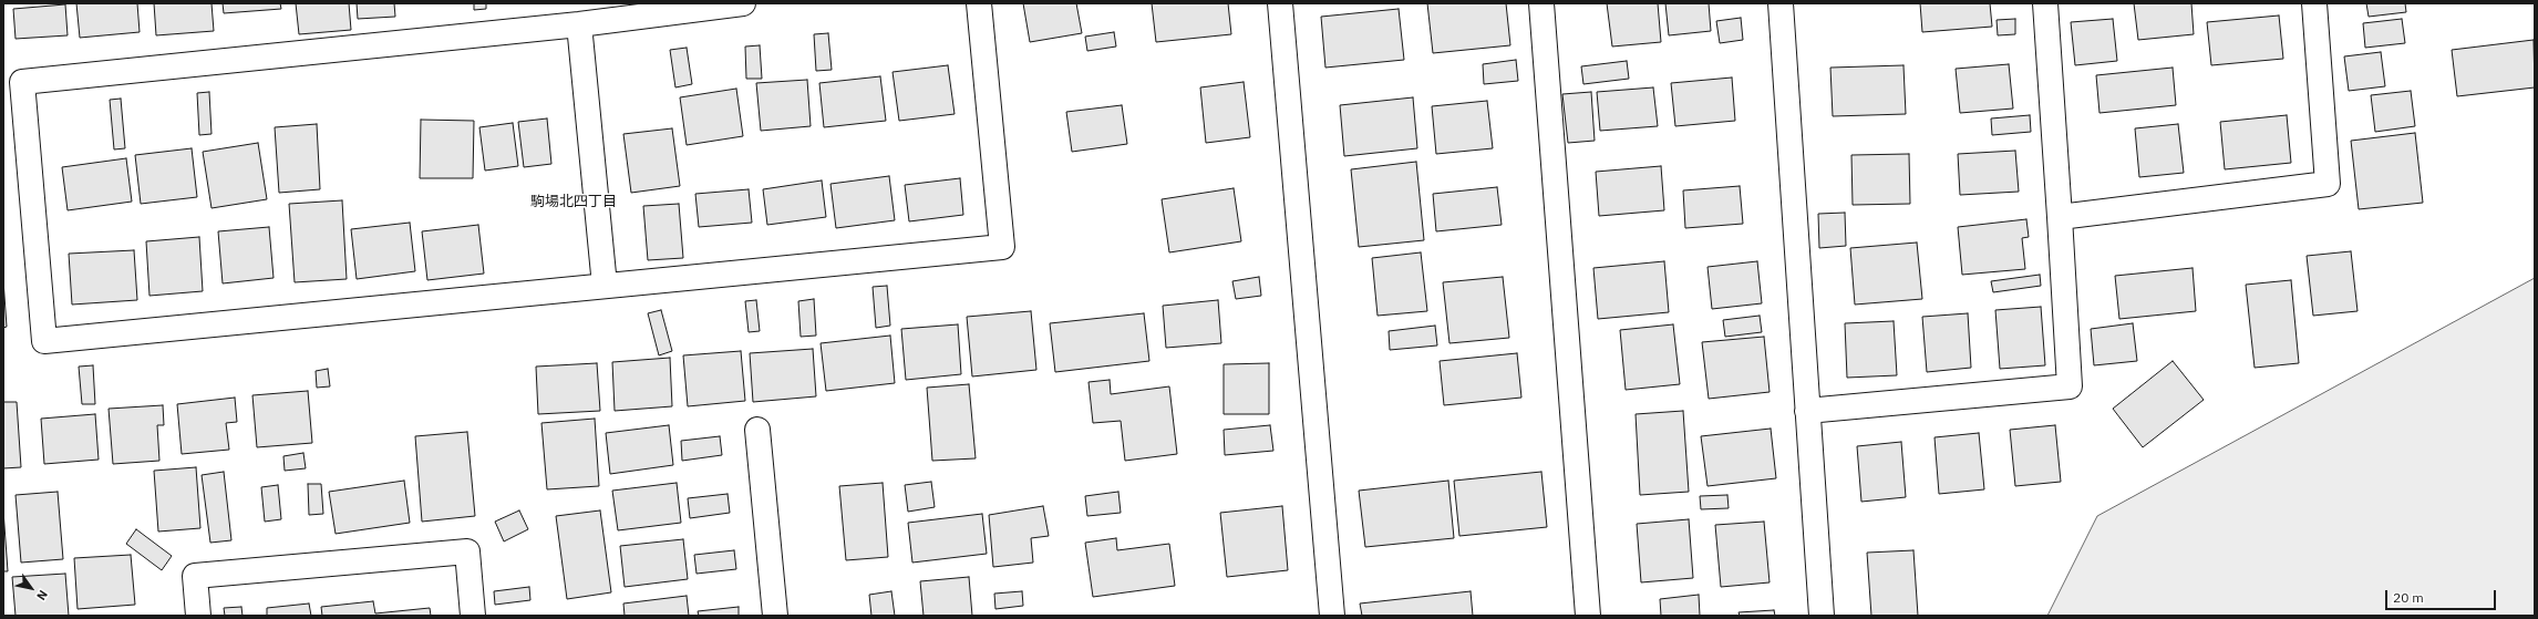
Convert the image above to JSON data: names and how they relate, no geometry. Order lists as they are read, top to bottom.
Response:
{
  "districts": ["駒場北四丁目"],
  "scale_bar": "20 m",
  "north": "bottom right"
}
